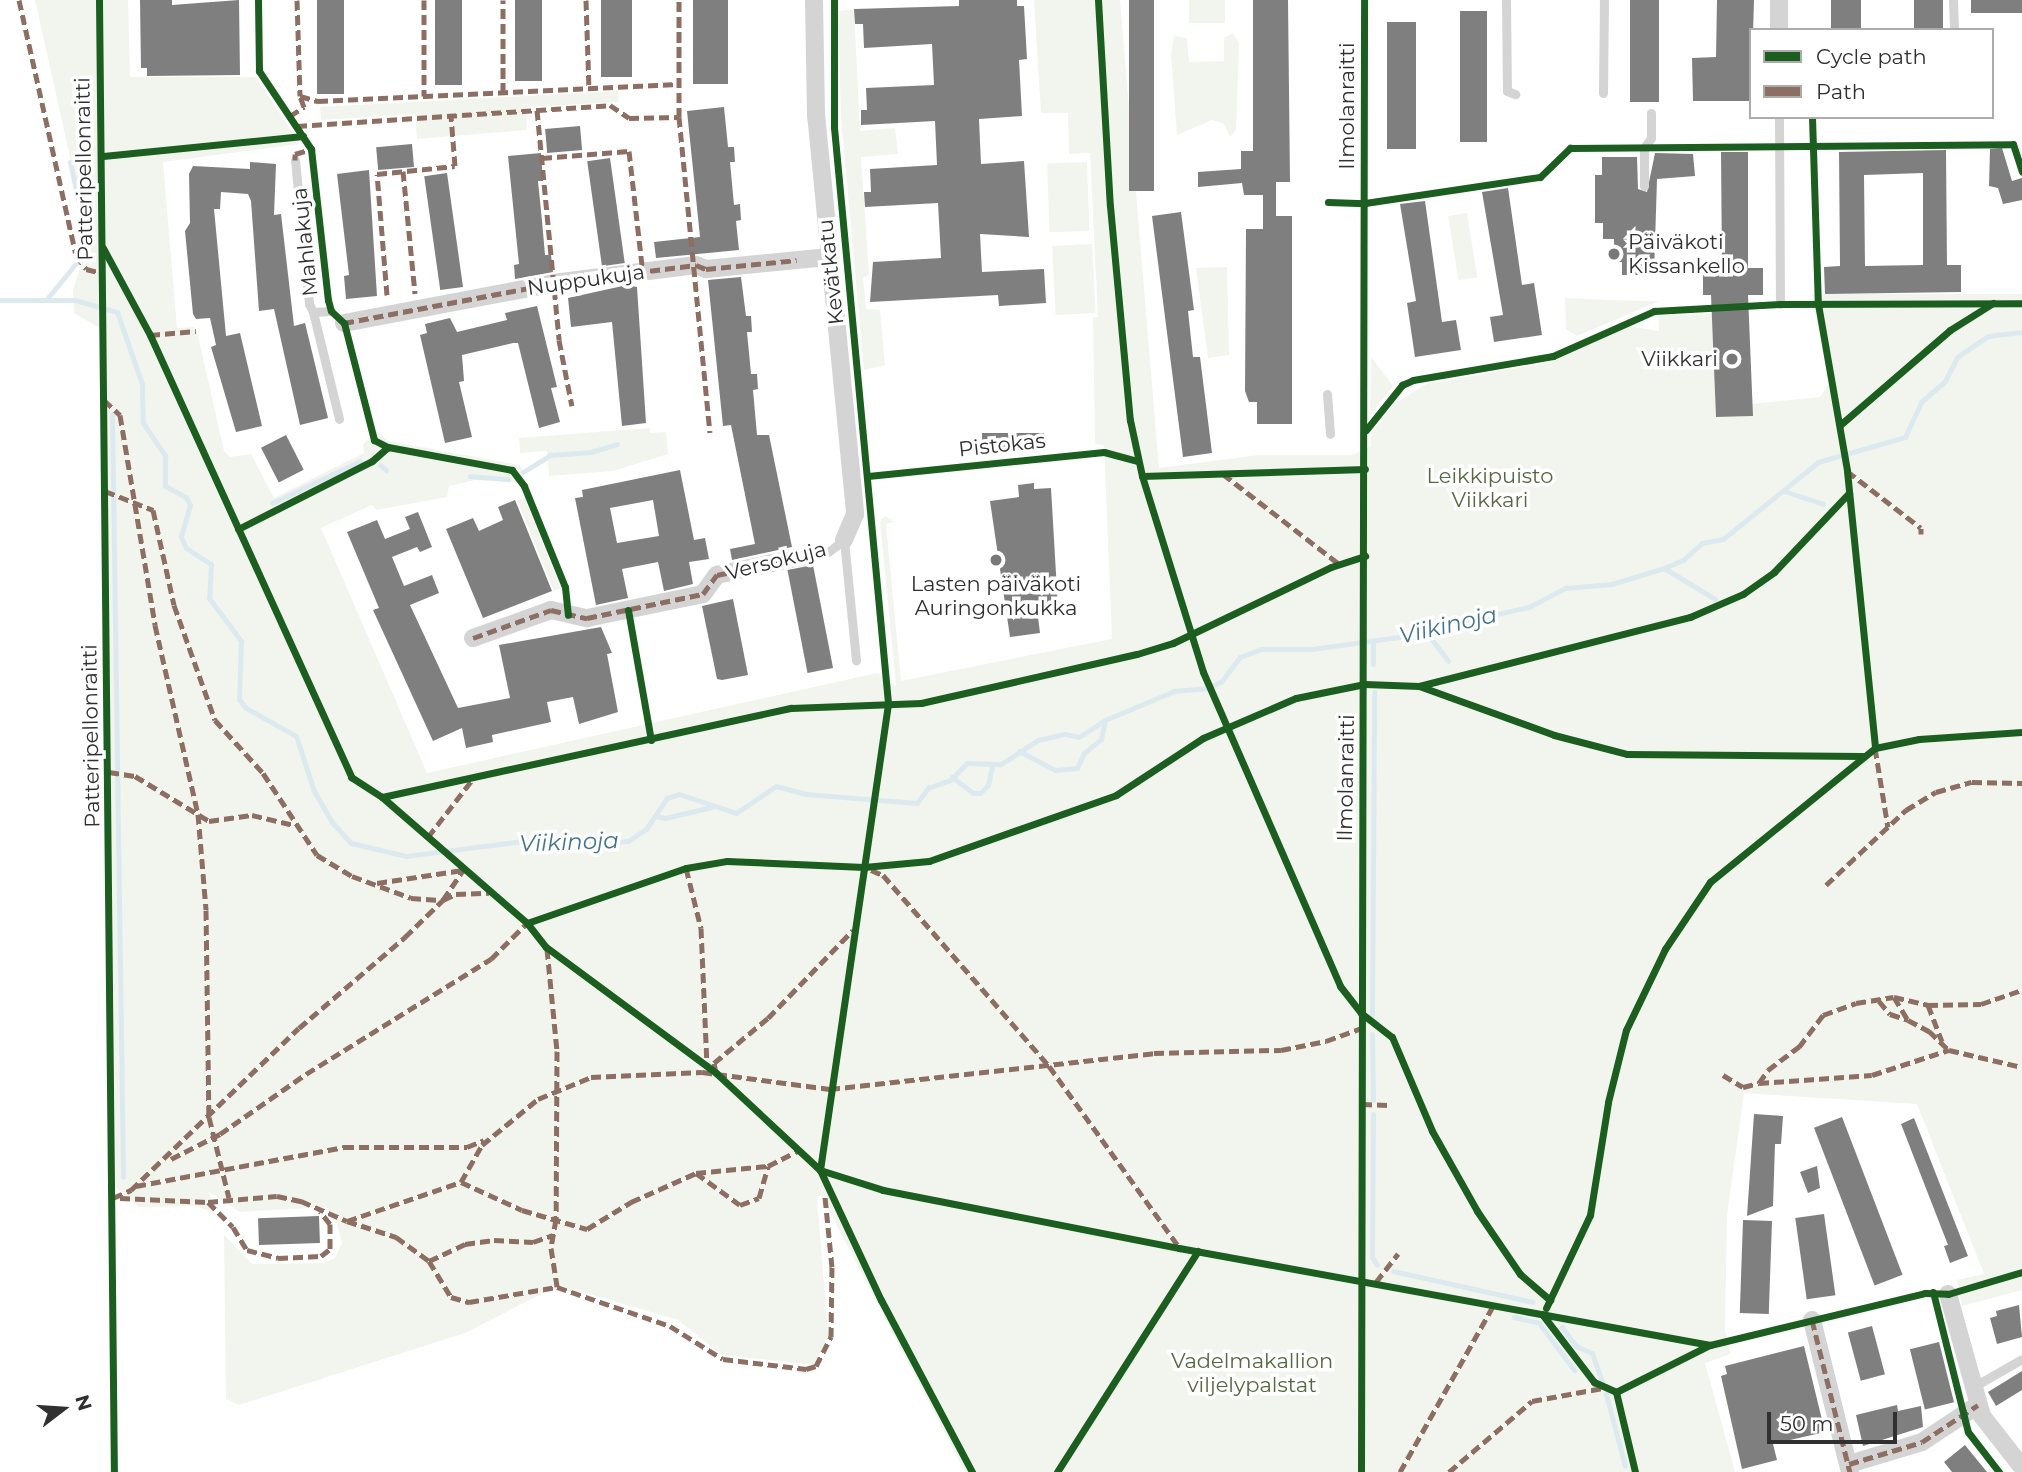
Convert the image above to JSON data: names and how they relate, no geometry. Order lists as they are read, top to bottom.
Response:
{
  "streets": {
    "street": ["Kevätkatu", "Nuppukuja", "Versokuja"],
    "cycle path": [
      "Ilmolanraitti",
      "Patteripellonraitti",
      "Mahlakuja",
      "Pistokas"
    ]
  },
  "crossings": [
    ["Kevätkatu", "Nuppukuja"],
    ["Kevätkatu", "Versokuja"]
  ],
  "water": ["Viikinoja"],
  "parks": ["Leikkipuisto Viikkari", "Vadelmakallion viljelypalstat"],
  "places": ["Päiväkoti Kissankello", "Viikkari", "Lasten päiväkoti Auringonkukka"],
  "legend": ["Cycle path", "Path"],
  "scale_bar": "50 m",
  "north": "right"
}
